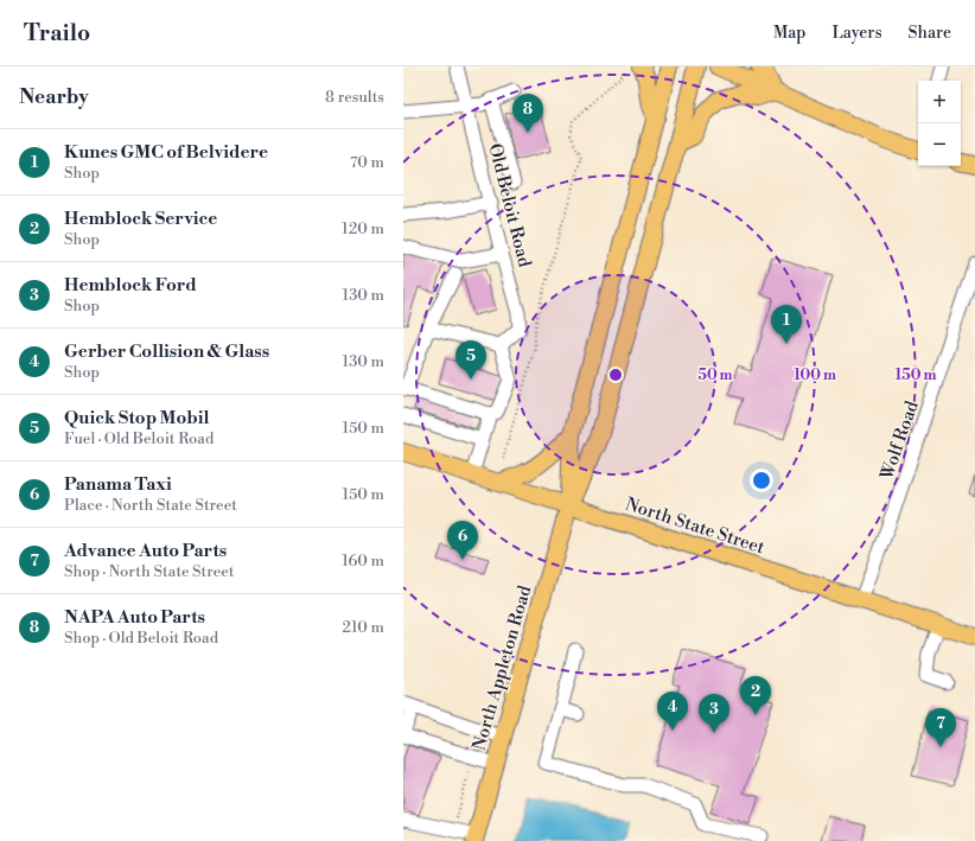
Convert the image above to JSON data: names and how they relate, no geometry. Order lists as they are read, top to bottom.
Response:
{
  "streets": {
    "main road": ["North State Street", "North Appleton Road"],
    "street": ["Old Beloit Road", "Wolf Road"]
  },
  "crossings": [
    ["Wolf Road", "North State Street"],
    ["North State Street", "North Appleton Road"]
  ],
  "page": {
    "header": "Trailo",
    "nav": ["Map", "Layers", "Share"],
    "heading": ["Nearby", "8 results"],
    "map_buttons": ["+", "−"],
    "pins": [
      "8",
      "1",
      "5",
      "6",
      "2",
      "4",
      "3",
      "7"
    ],
    "list": [
      {
        "mark": "1",
        "name": "Kunes GMC of Belvidere",
        "note": "Shop",
        "value": "70 m"
      },
      {
        "mark": "2",
        "name": "Hemblock Service",
        "note": "Shop",
        "value": "120 m"
      },
      {
        "mark": "3",
        "name": "Hemblock Ford",
        "note": "Shop",
        "value": "130 m"
      },
      {
        "mark": "4",
        "name": "Gerber Collision & Glass",
        "note": "Shop",
        "value": "130 m"
      },
      {
        "mark": "5",
        "name": "Quick Stop Mobil",
        "note": "Fuel · Old Beloit Road",
        "value": "150 m"
      },
      {
        "mark": "6",
        "name": "Panama Taxi",
        "note": "Place · North State Street",
        "value": "150 m"
      },
      {
        "mark": "7",
        "name": "Advance Auto Parts",
        "note": "Shop · North State Street",
        "value": "160 m"
      },
      {
        "mark": "8",
        "name": "NAPA Auto Parts",
        "note": "Shop · Old Beloit Road",
        "value": "210 m"
      }
    ]
  },
  "rings": ["50 m", "100 m", "150 m"]
}
